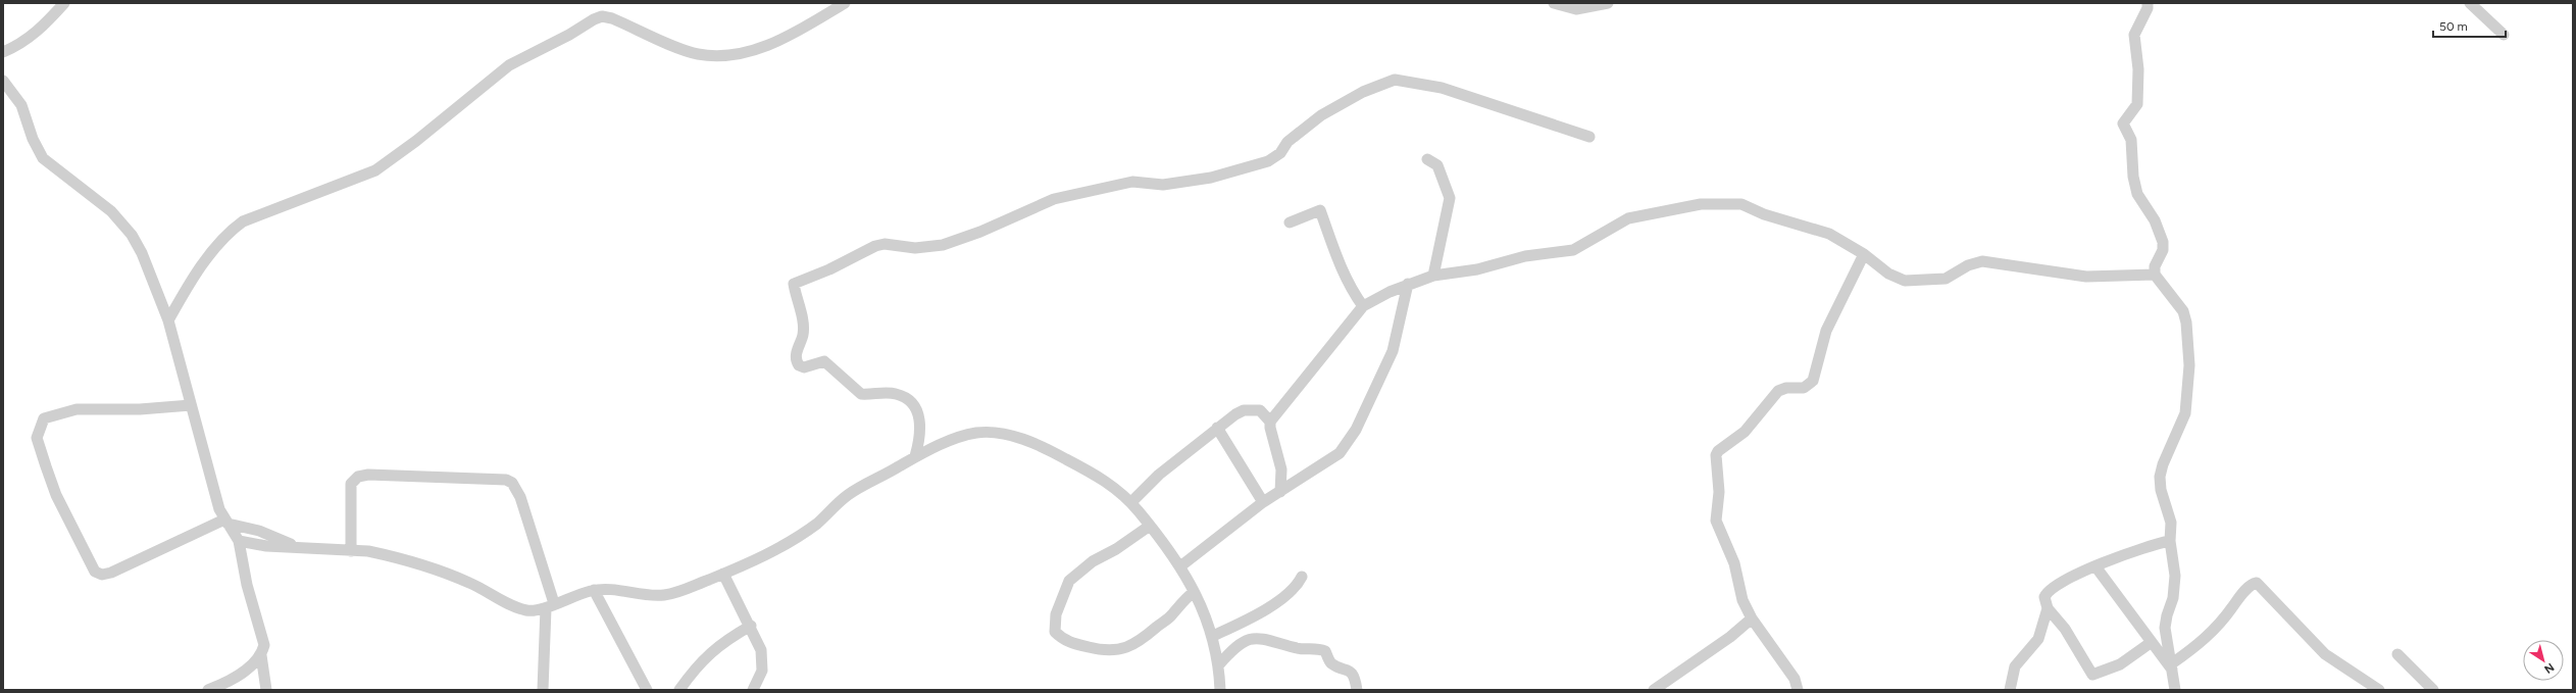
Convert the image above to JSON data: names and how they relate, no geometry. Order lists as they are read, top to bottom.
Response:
{
  "scale_bar": "50 m",
  "north": "bottom right"
}
